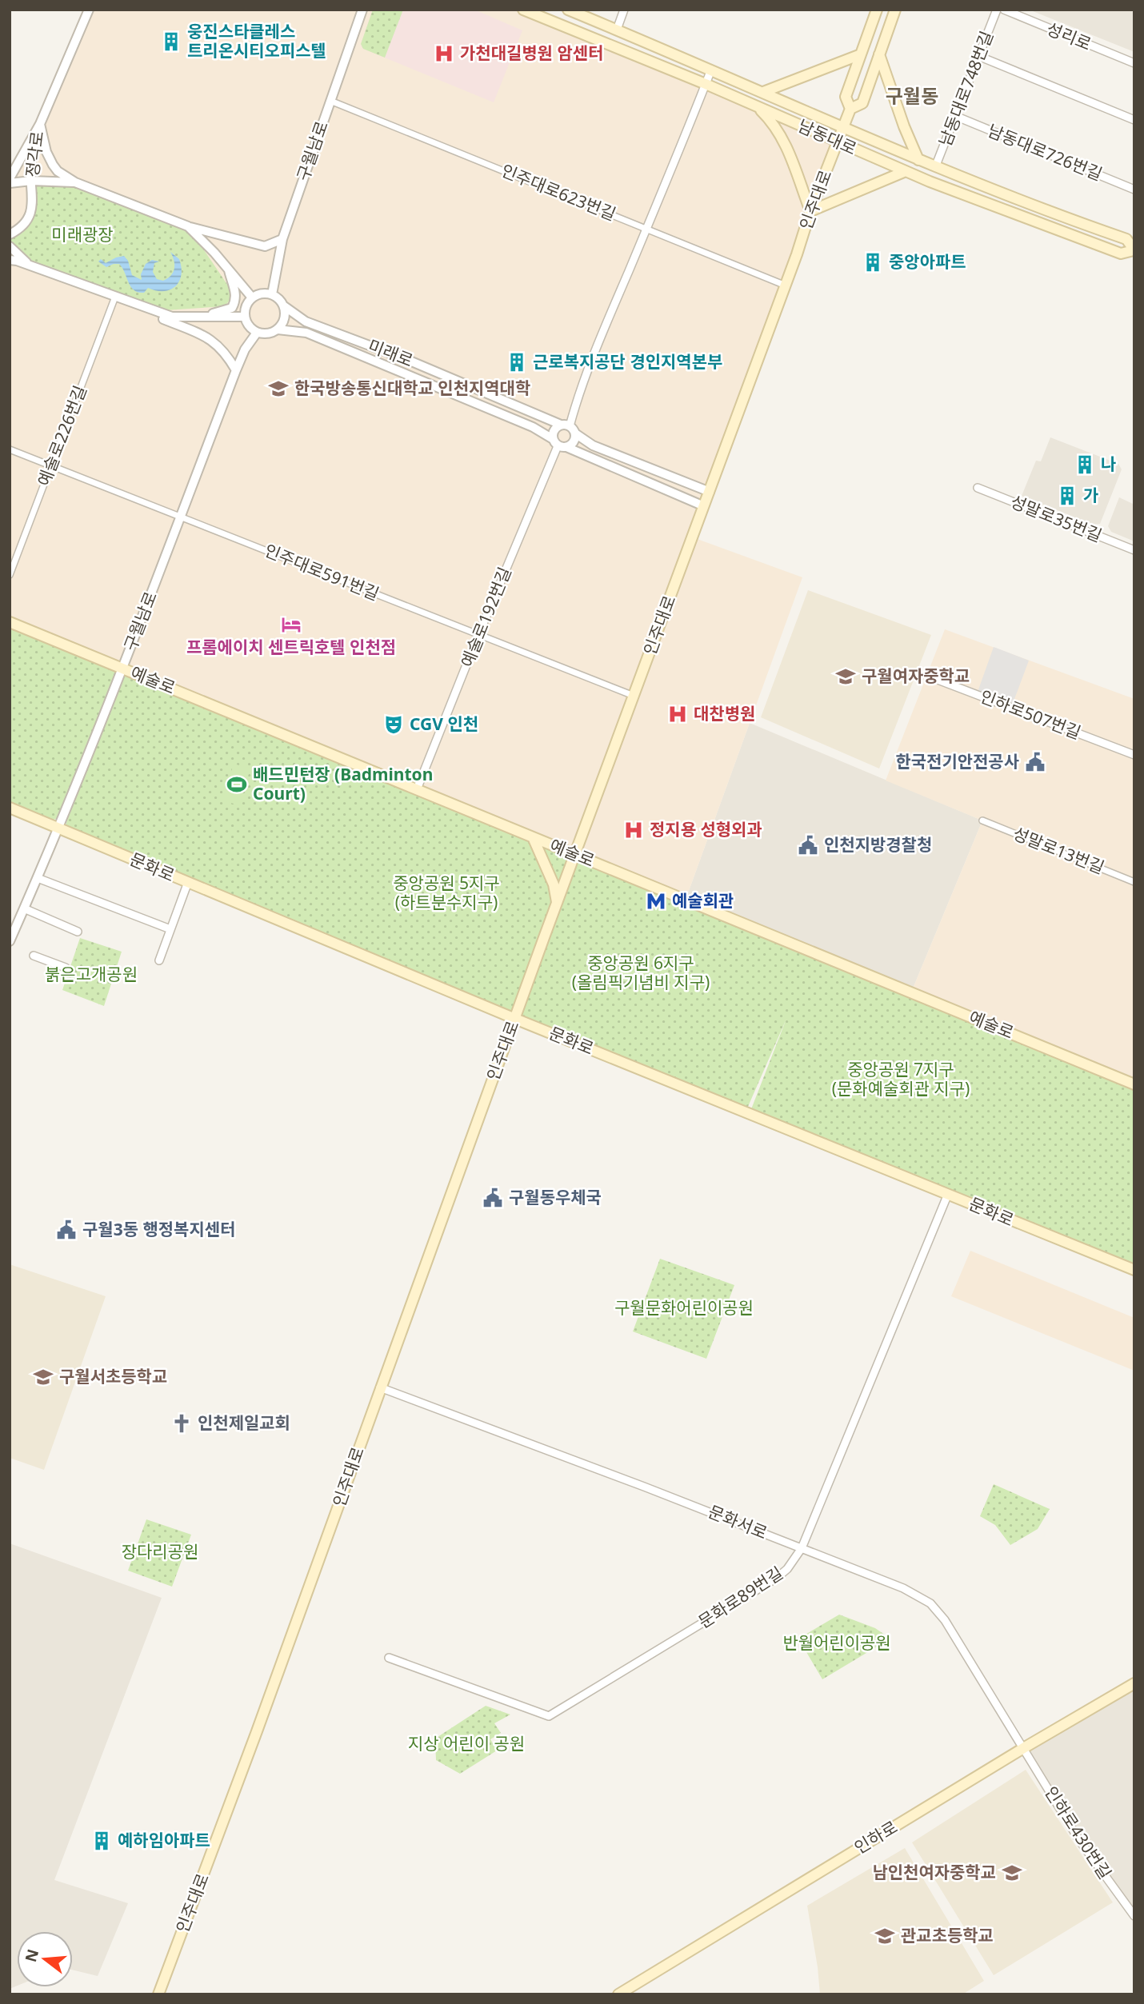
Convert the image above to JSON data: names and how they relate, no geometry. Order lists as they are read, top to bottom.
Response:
{
  "streets": {
    "main road": [
      "남동대로",
      "인주대로",
      "예술로",
      "문화로",
      "인하로"
    ],
    "street": [
      "성리로",
      "남동대로748번길",
      "구월남로",
      "남동대로726번길",
      "정각로",
      "인주대로623번길",
      "미래로",
      "예술로226번길",
      "성말로35번길",
      "인주대로591번길",
      "예술로192번길",
      "인하로507번길",
      "성말로13번길",
      "문화서로",
      "문화로89번길",
      "인하로430번길"
    ]
  },
  "crossings": [
    ["남동대로748번길", "남동대로"],
    ["남동대로748번길", "남동대로726번길"],
    ["남동대로", "인주대로"],
    ["구월남로", "인주대로623번길"],
    ["구월남로", "미래로"],
    ["구월남로", "인주대로591번길"],
    ["구월남로", "예술로"],
    ["구월남로", "문화로"],
    ["인주대로623번길", "인주대로"],
    ["인주대로", "미래로"],
    ["인주대로", "인주대로591번길"],
    ["인주대로", "예술로"],
    ["인주대로", "문화로"],
    ["인주대로", "문화서로"],
    ["미래로", "예술로192번길"],
    ["예술로226번길", "인주대로591번길"],
    ["인주대로591번길", "예술로192번길"],
    ["예술로192번길", "예술로"],
    ["문화로", "문화로89번길"],
    ["문화서로", "문화로89번길"],
    ["문화서로", "인하로430번길"],
    ["문화서로", "인하로"],
    ["인하로430번길", "인하로"]
  ],
  "districts": ["구월동"],
  "parks": [
    "미래광장",
    "중앙공원 5지구 (하트분수지구)",
    "중앙공원 6지구 (올림픽기념비 지구)",
    "붉은고개공원",
    "중앙공원 7지구 (문화예술회관 지구)",
    "구월문화어린이공원",
    "장다리공원",
    "반월어린이공원",
    "지상 어린이 공원"
  ],
  "places": {
    "building": [
      "웅진스타클레스 트리온시티오피스텔",
      "중앙아파트",
      "근로복지공단 경인지역본부",
      "나",
      "가",
      "예하임아파트"
    ],
    "hospital": ["가천대길병원 암센터", "대찬병원", "정지용 성형외과"],
    "school or university": [
      "한국방송통신대학교 인천지역대학",
      "구월여자중학교",
      "구월서초등학교",
      "남인천여자중학교",
      "관교초등학교"
    ],
    "hotel": ["프롬에이치 센트릭호텔 인천점"],
    "theatre": ["CGV 인천"],
    "public building": [
      "한국전기안전공사",
      "인천지방경찰청",
      "구월동우체국",
      "구월3동 행정복지센터"
    ],
    "sports": ["배드민턴장 (Badminton Court)"],
    "metro station": ["예술회관"],
    "church": ["인천제일교회"]
  },
  "north": "left"
}
